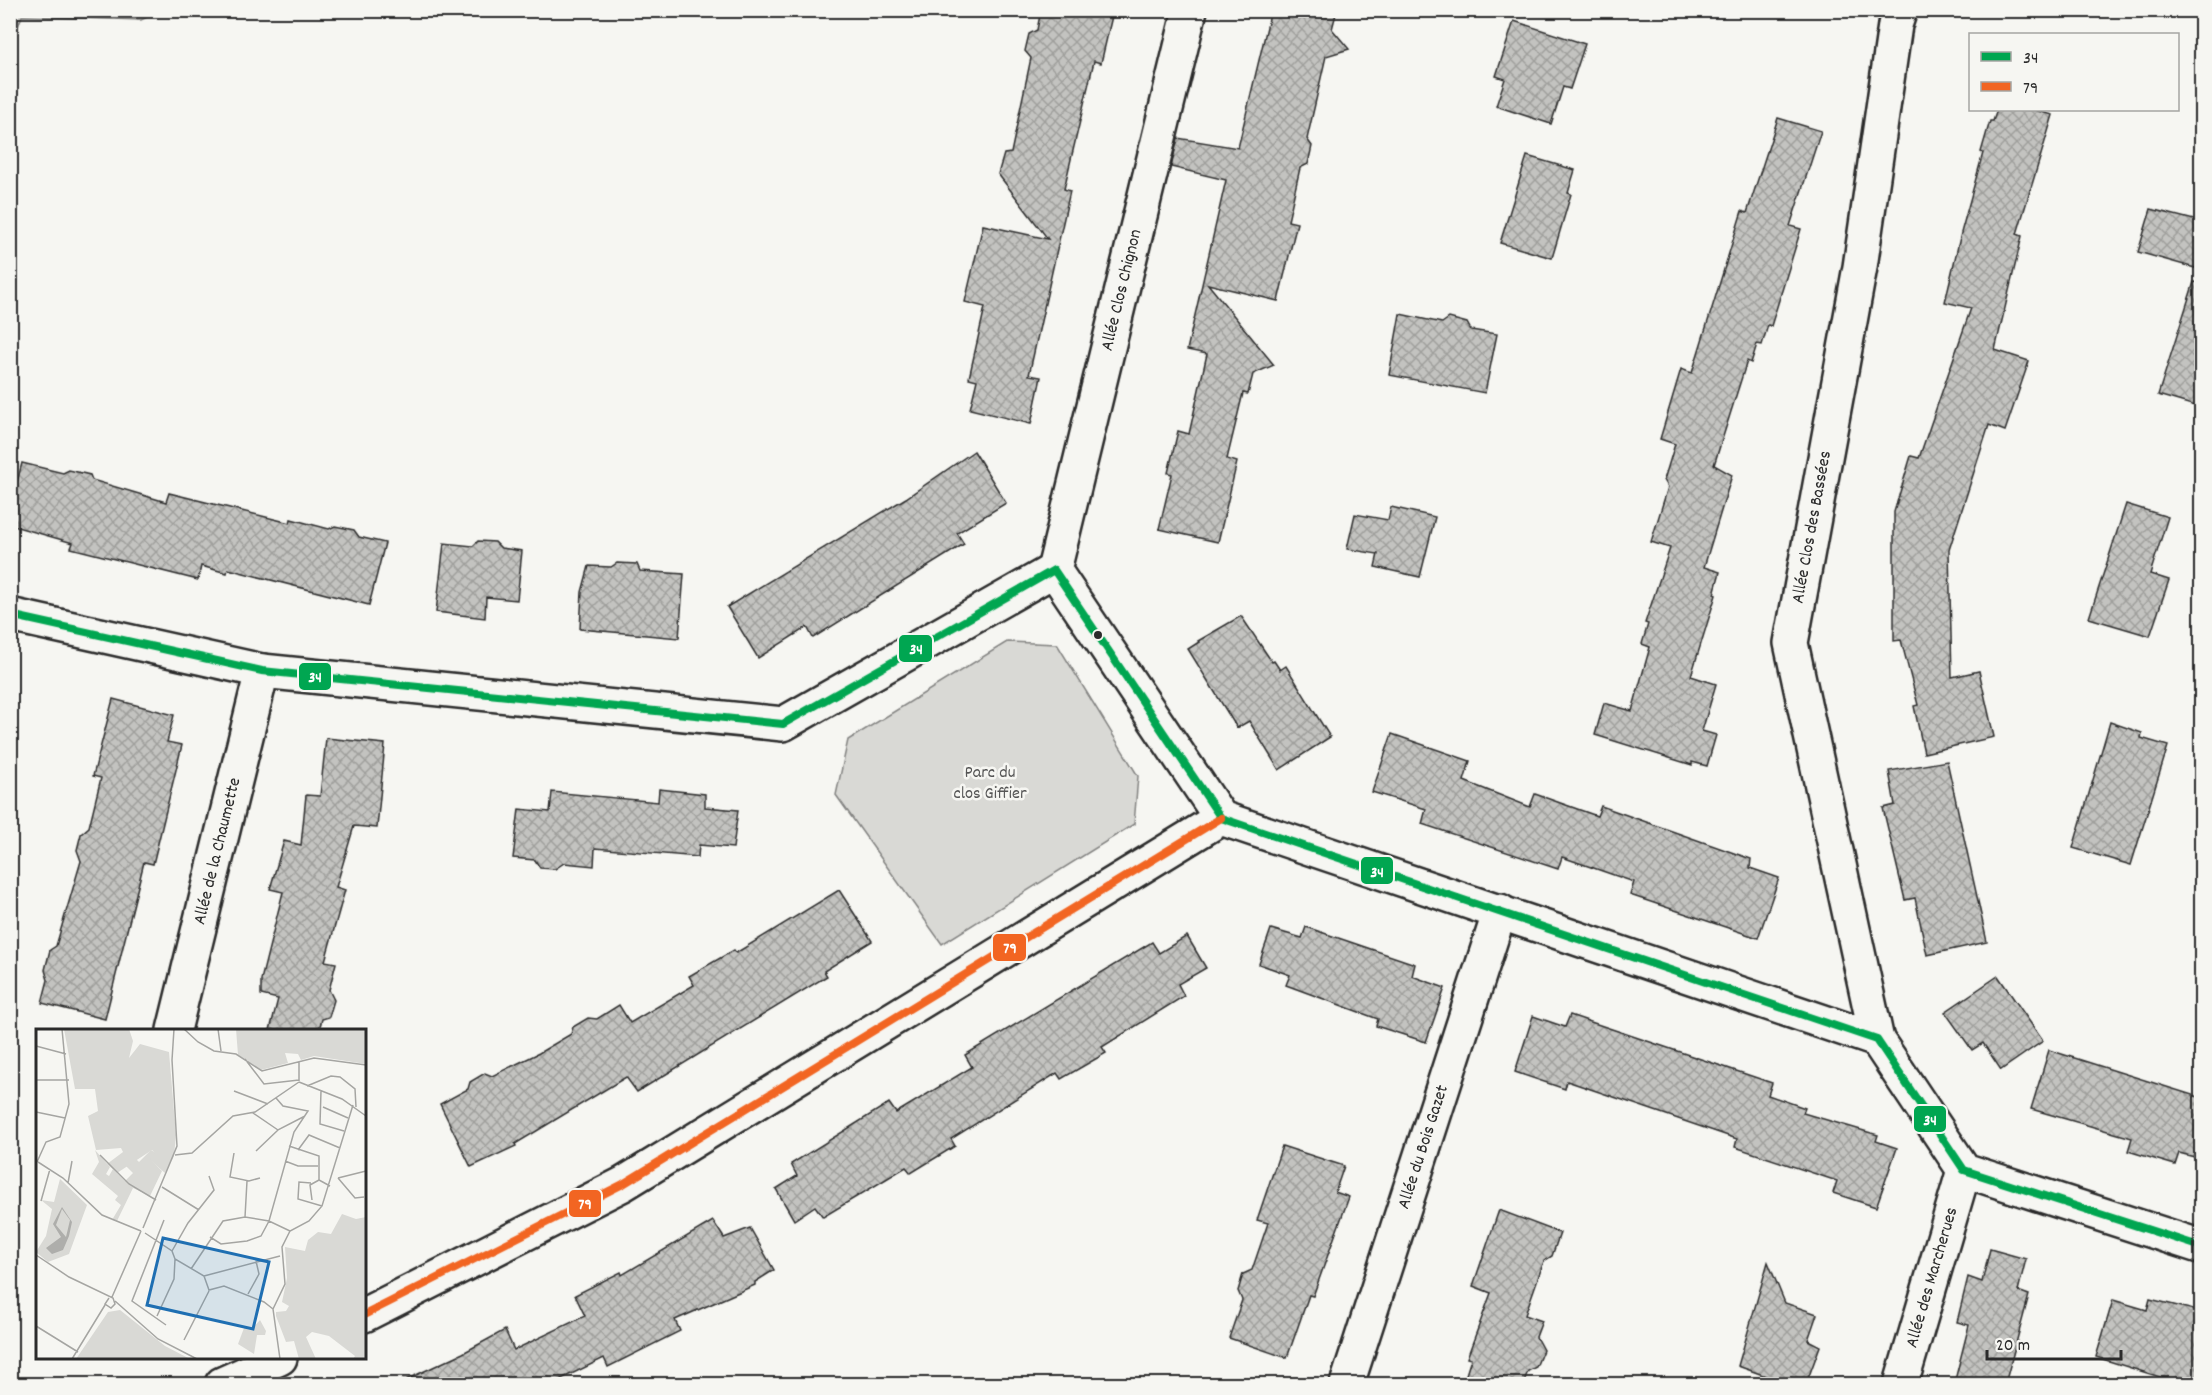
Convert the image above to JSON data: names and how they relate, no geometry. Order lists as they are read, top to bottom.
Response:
{
  "streets": {
    "street": [
      "Allée Clos Chignon",
      "Allée Clos des Bassées",
      "Allée de la Chaumette",
      "Allée du Bois Gazet",
      "Allée des Marcherues"
    ]
  },
  "parks": ["Parc du clos Giffier"],
  "lines": ["transit line 34", "transit line 79"],
  "legend": ["34", "79"],
  "scale_bar": "20 m"
}
